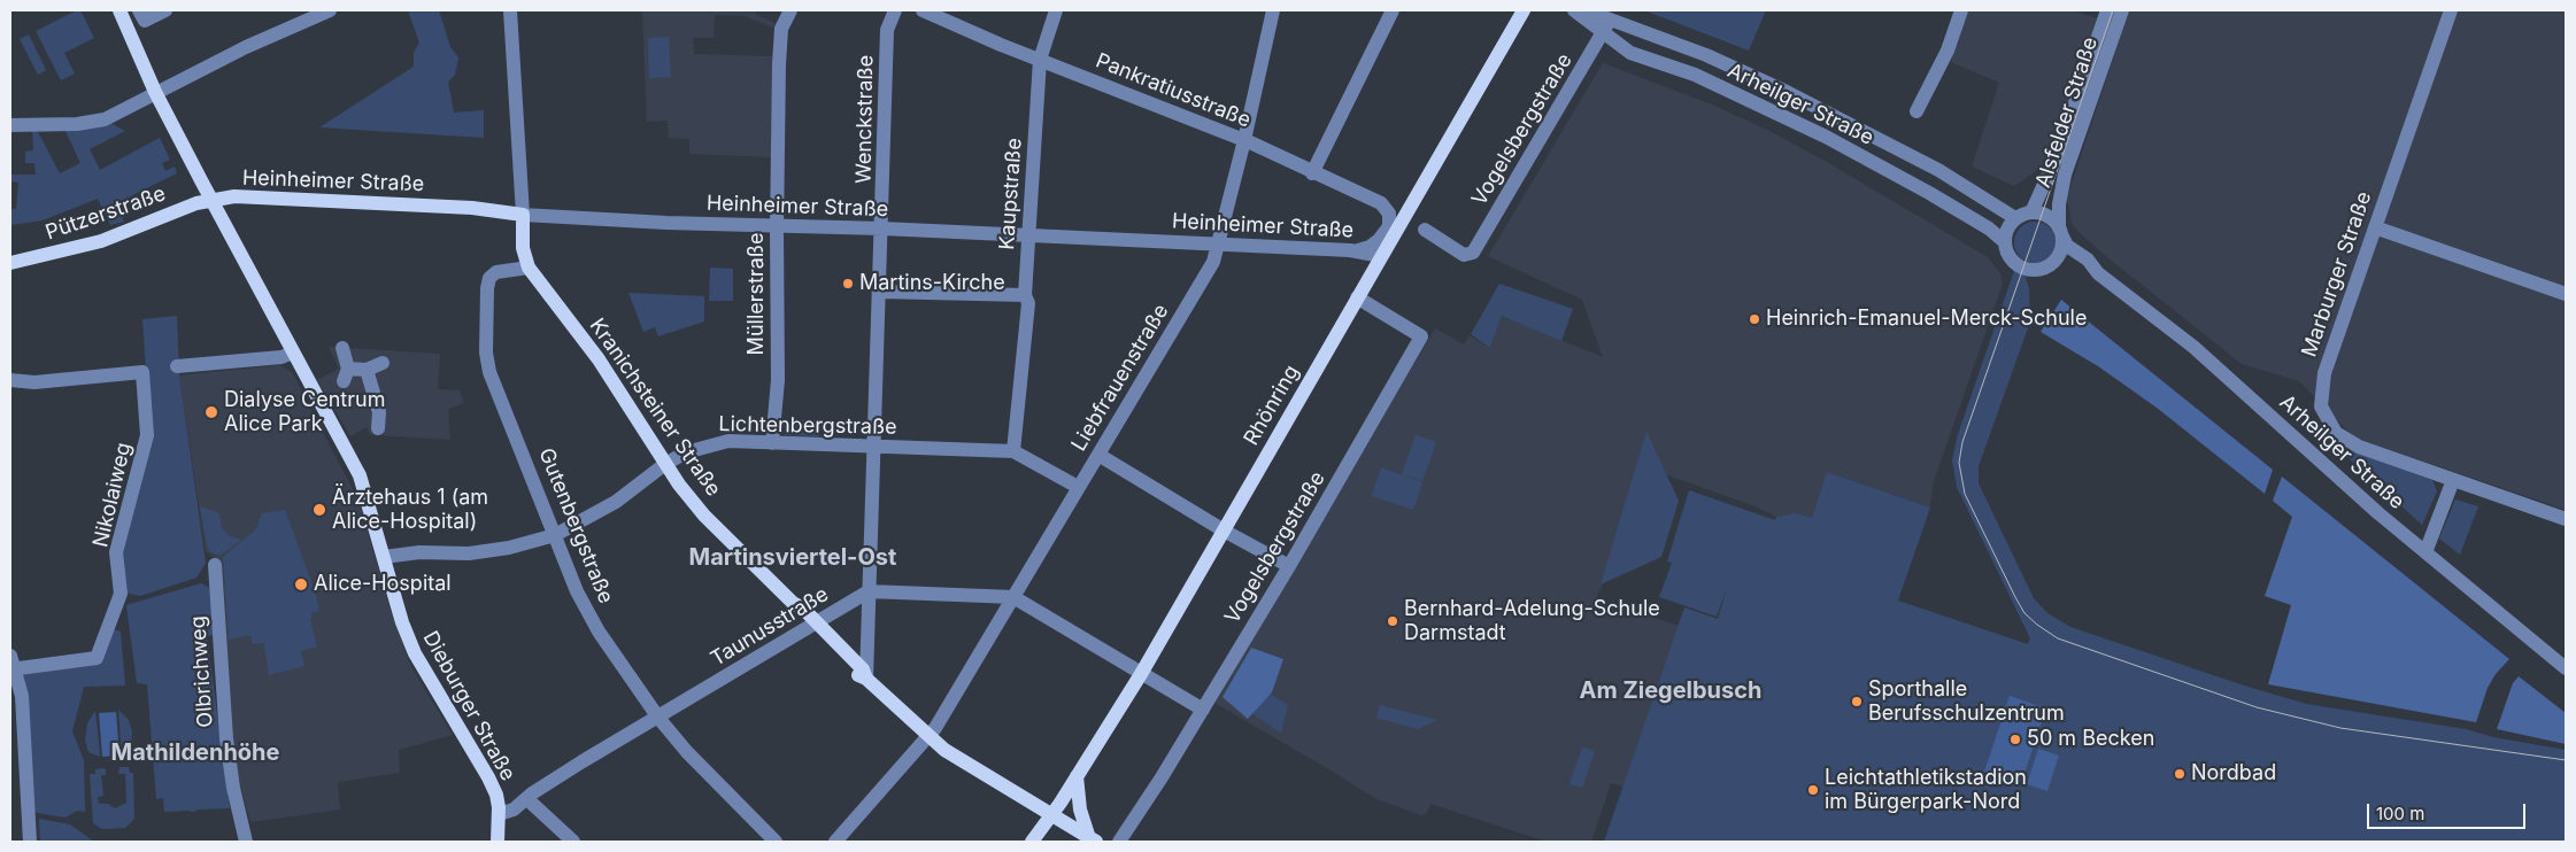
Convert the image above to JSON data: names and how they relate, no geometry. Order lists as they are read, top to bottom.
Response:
{
  "streets": {
    "main road": [
      "Heinheimer Straße",
      "Pützerstraße",
      "Rhönring",
      "Kranichsteiner Straße",
      "Dieburger Straße"
    ],
    "street": [
      "Pankratiusstraße",
      "Arheilger Straße",
      "Alsfelder Straße",
      "Wenckstraße",
      "Vogelsbergstraße",
      "Kaupstraße",
      "Marburger Straße",
      "Müllerstraße",
      "Liebfrauenstraße",
      "Lichtenbergstraße",
      "Nikolaiweg",
      "Gutenbergstraße",
      "Taunusstraße",
      "Olbrichweg"
    ]
  },
  "crossings": [
    ["Pankratiusstraße", "Kaupstraße"],
    ["Pankratiusstraße", "Liebfrauenstraße"],
    ["Arheilger Straße", "Alsfelder Straße"],
    ["Arheilger Straße", "Vogelsbergstraße"],
    ["Wenckstraße", "Heinheimer Straße"],
    ["Wenckstraße", "Kranichsteiner Straße"],
    ["Wenckstraße", "Lichtenbergstraße"],
    ["Wenckstraße", "Taunusstraße"],
    ["Vogelsbergstraße", "Rhönring"],
    ["Heinheimer Straße", "Kaupstraße"],
    ["Heinheimer Straße", "Pützerstraße"],
    ["Heinheimer Straße", "Müllerstraße"],
    ["Heinheimer Straße", "Liebfrauenstraße"],
    ["Heinheimer Straße", "Rhönring"],
    ["Heinheimer Straße", "Kranichsteiner Straße"],
    ["Heinheimer Straße", "Dieburger Straße"],
    ["Kaupstraße", "Lichtenbergstraße"],
    ["Pützerstraße", "Dieburger Straße"],
    ["Müllerstraße", "Lichtenbergstraße"],
    ["Liebfrauenstraße", "Kranichsteiner Straße"],
    ["Liebfrauenstraße", "Lichtenbergstraße"],
    ["Rhönring", "Kranichsteiner Straße"],
    ["Kranichsteiner Straße", "Lichtenbergstraße"],
    ["Kranichsteiner Straße", "Gutenbergstraße"],
    ["Kranichsteiner Straße", "Taunusstraße"],
    ["Lichtenbergstraße", "Gutenbergstraße"],
    ["Lichtenbergstraße", "Dieburger Straße"],
    ["Gutenbergstraße", "Taunusstraße"],
    ["Taunusstraße", "Dieburger Straße"]
  ],
  "districts": ["Martinsviertel-Ost", "Am Ziegelbusch", "Mathildenhöhe"],
  "places": [
    "Martins-Kirche",
    "Heinrich-Emanuel-Merck-Schule",
    "Dialyse Centrum Alice Park",
    "Ärztehaus 1 (am Alice-Hospital)",
    "Alice-Hospital",
    "Bernhard-Adelung-Schule Darmstadt",
    "Sporthalle Berufsschulzentrum",
    "50 m Becken",
    "Nordbad",
    "Leichtathletikstadion im Bürgerpark-Nord"
  ],
  "scale_bar": "100 m"
}
